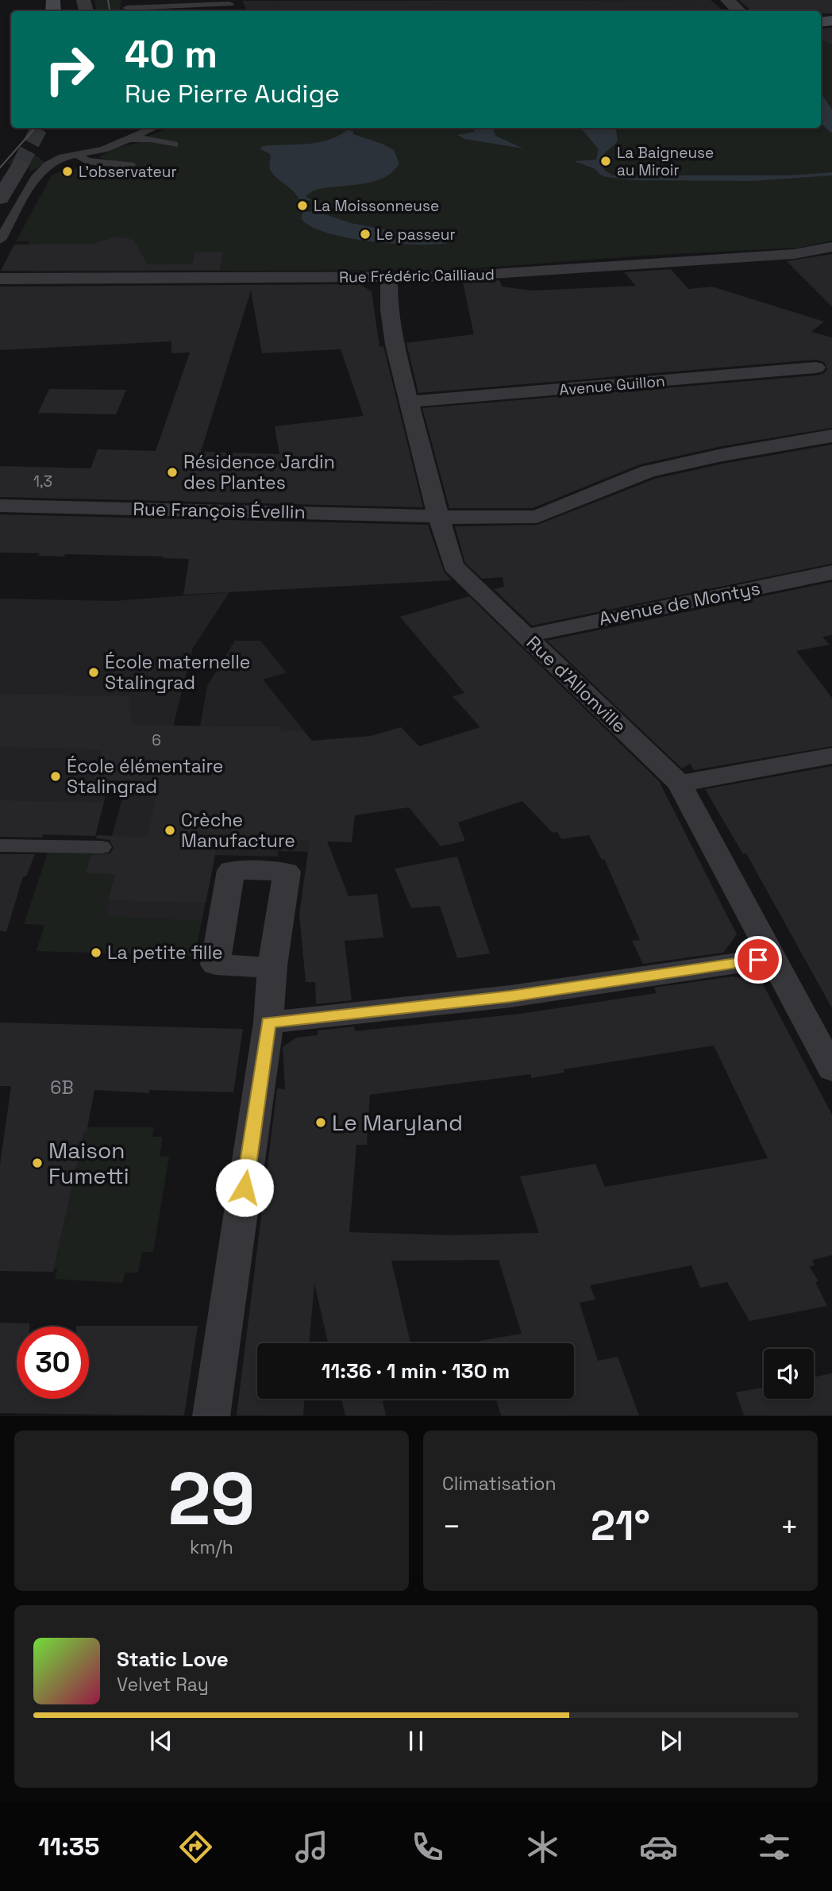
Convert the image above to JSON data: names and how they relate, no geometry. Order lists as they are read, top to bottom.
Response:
{
  "streets": {
    "street": [
      "Rue Frédéric Cailliaud",
      "Avenue Guillon",
      "Rue François Évellin",
      "Avenue de Montys",
      "Rue d'Allonville"
    ]
  },
  "crossings": [
    ["Rue Frédéric Cailliaud", "Rue d'Allonville"],
    ["Avenue Guillon", "Rue d'Allonville"],
    ["Rue François Évellin", "Rue d'Allonville"],
    ["Avenue de Montys", "Rue d'Allonville"]
  ],
  "places": [
    "La Baigneuse au Miroir",
    "L'observateur",
    "La Moissonneuse",
    "Le passeur",
    "Résidence Jardin des Plantes",
    "École maternelle Stalingrad",
    "École élémentaire Stalingrad",
    "Crèche Manufacture",
    "La petite fille",
    "Le Maryland",
    "Maison Fumetti"
  ],
  "house_numbers": ["1,3", "6", "6B"],
  "page": {
    "turn": ["40 m", "Rue Pierre Audige"],
    "limit": "30",
    "trip": "11:36 · 1 min · 130 m",
    "tile": [
      ["29", "km/h"],
      "Climatisation"
    ],
    "heat": ["−", "21°", "+"],
    "song": ["Static Love", "Velvet Ray"],
    "tabs": "11:35"
  }
}
